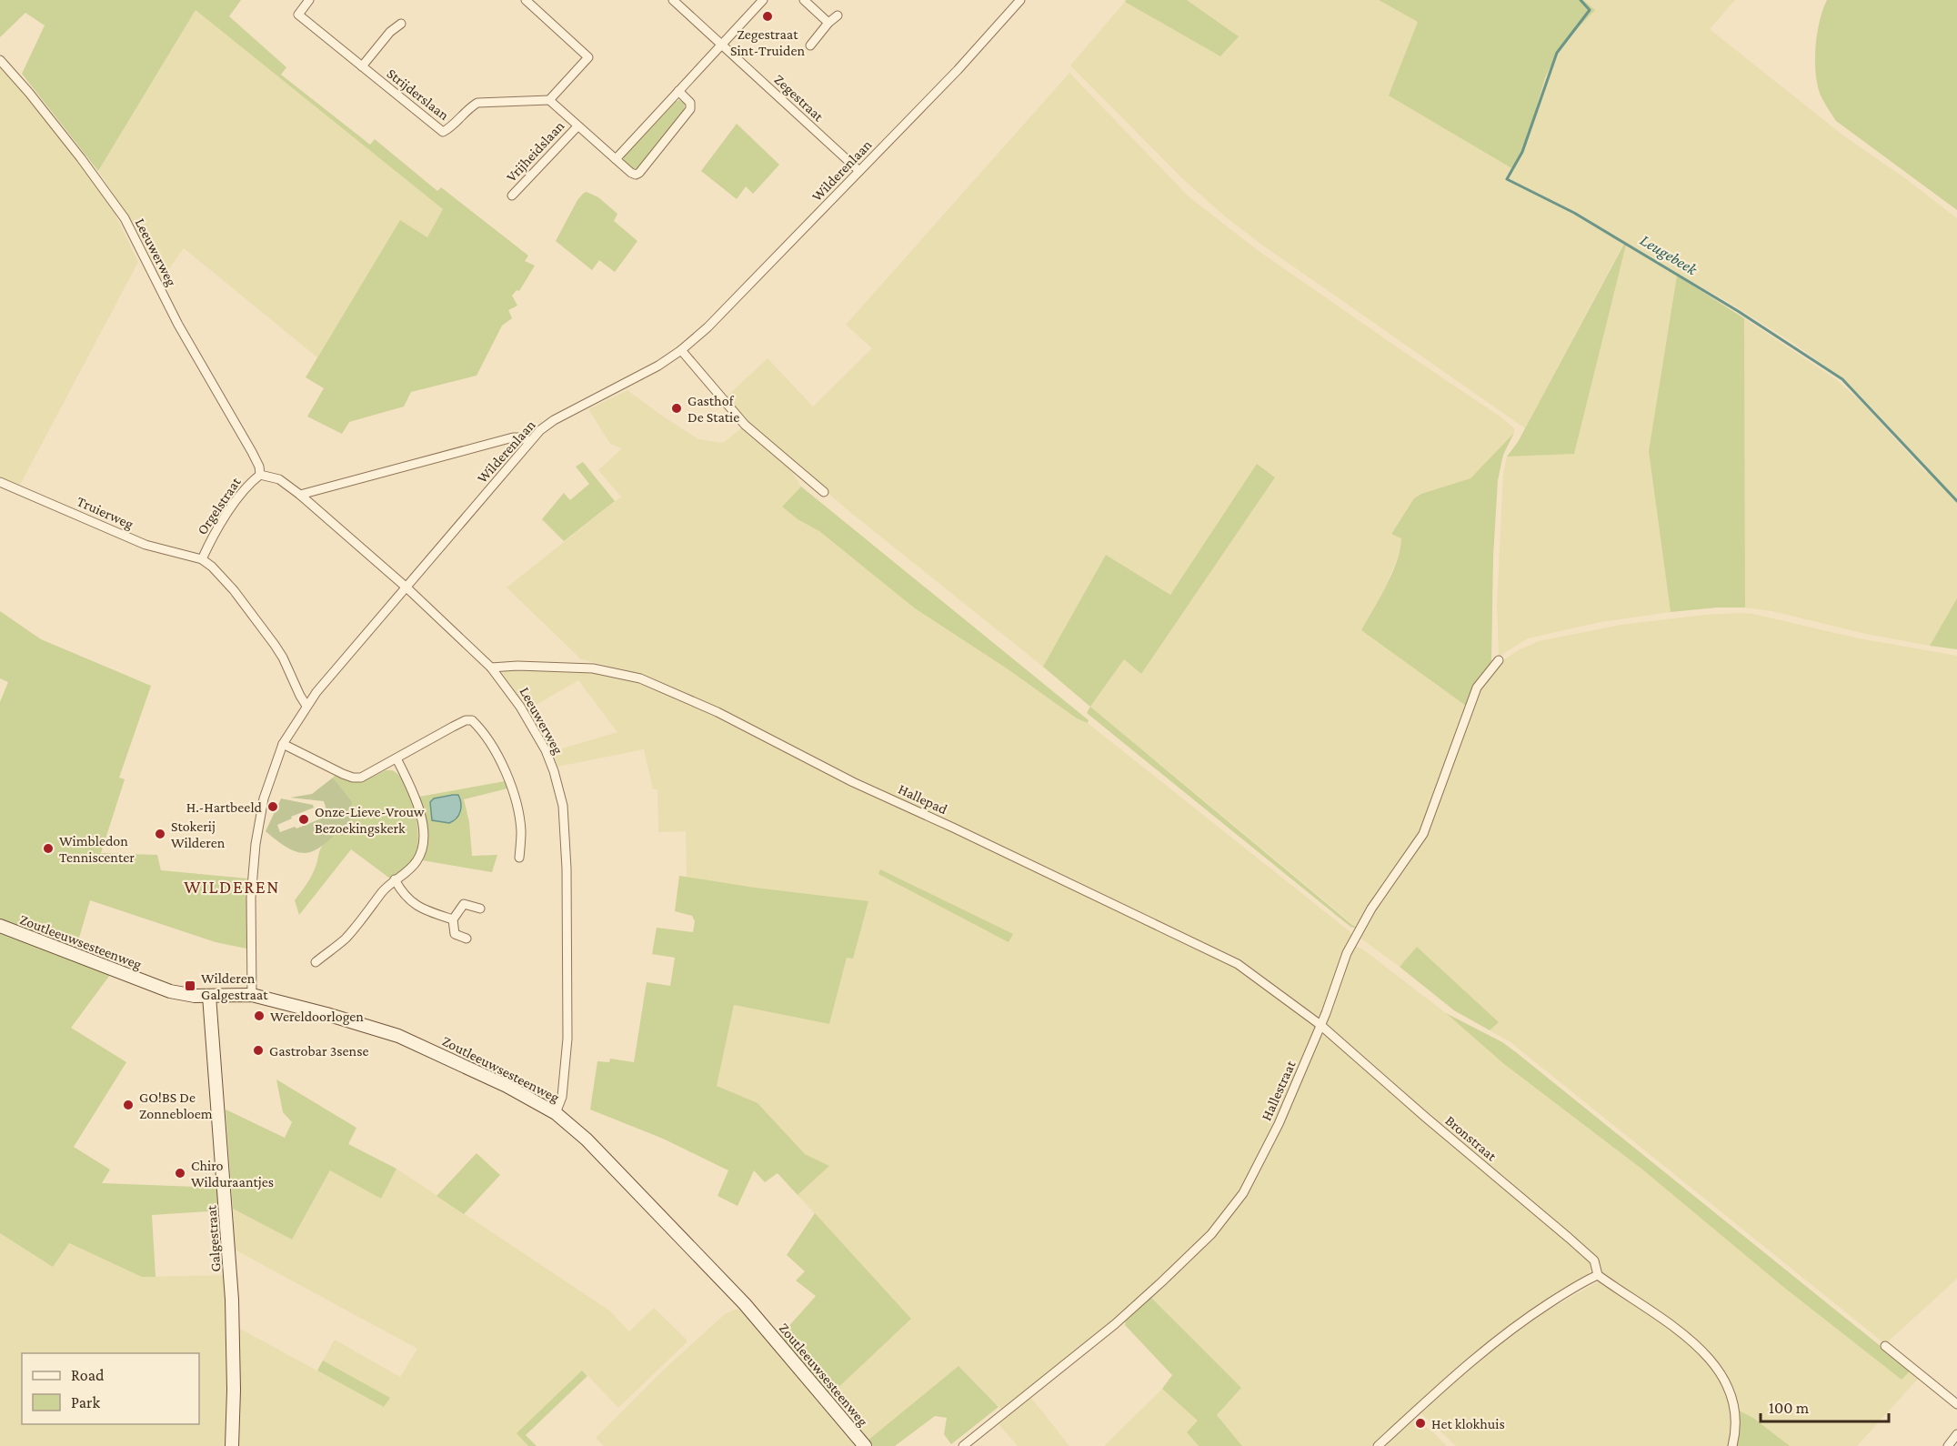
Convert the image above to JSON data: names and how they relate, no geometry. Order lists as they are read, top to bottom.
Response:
{
  "streets": {
    "street": [
      "Strijderslaan",
      "Zegestraat",
      "Vrijheidslaan",
      "Wilderenlaan",
      "Leeuwerweg",
      "Orgelstraat",
      "Truierweg",
      "Hallepad",
      "Zoutleeuwsesteenweg",
      "Hallestraat",
      "Bronstraat",
      "Galgestraat"
    ]
  },
  "crossings": [
    ["Strijderslaan", "Vrijheidslaan"],
    ["Zegestraat", "Wilderenlaan"],
    ["Wilderenlaan", "Leeuwerweg"],
    ["Wilderenlaan", "Orgelstraat"],
    ["Wilderenlaan", "Zoutleeuwsesteenweg"],
    ["Leeuwerweg", "Orgelstraat"],
    ["Leeuwerweg", "Hallepad"],
    ["Leeuwerweg", "Zoutleeuwsesteenweg"],
    ["Orgelstraat", "Truierweg"],
    ["Hallepad", "Hallestraat"],
    ["Hallepad", "Bronstraat"],
    ["Zoutleeuwsesteenweg", "Galgestraat"],
    ["Hallestraat", "Bronstraat"]
  ],
  "districts": ["WILDEREN"],
  "water": ["Leugebeek"],
  "places": {
    "other": [
      "Zegestraat Sint-Truiden",
      "Gasthof De Statie",
      "H.-Hartbeeld",
      "Onze-Lieve-Vrouw Bezoekingskerk",
      "Stokerij Wilderen",
      "Wimbledon Tenniscenter",
      "Wereldoorlogen",
      "Gastrobar 3sense",
      "GO!BS De Zonnebloem",
      "Chiro Wilduraantjes",
      "Het klokhuis"
    ],
    "transit": ["Wilderen Galgestraat"]
  },
  "legend": ["Road", "Park"],
  "scale_bar": "100 m"
}
